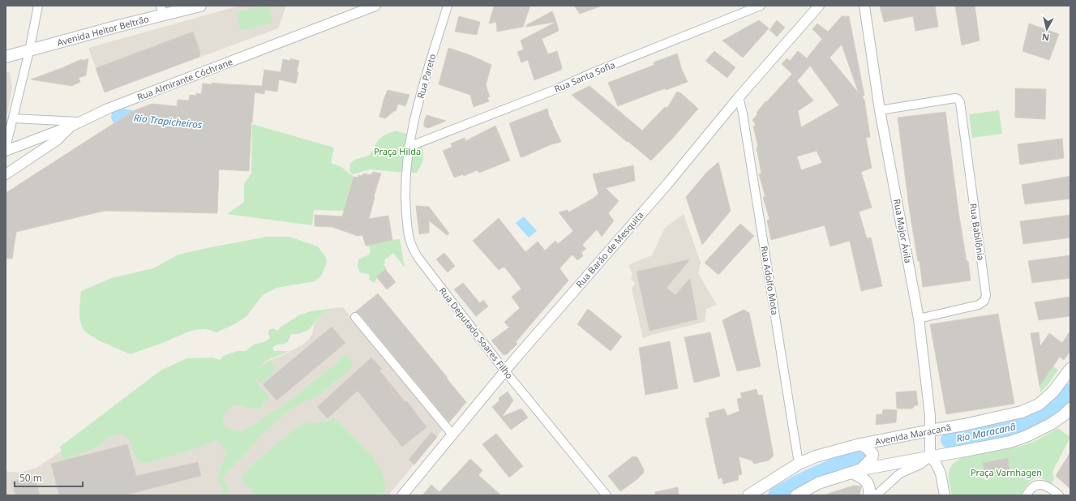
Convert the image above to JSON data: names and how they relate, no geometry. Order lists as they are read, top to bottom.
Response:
{
  "streets": {
    "main road": ["Avenida Heitor Beltrão", "Avenida Maracanã"],
    "street": [
      "Rua Pareto",
      "Rua Santa Sofia",
      "Rua Almirante Cóchrane",
      "Rua Major Ávila",
      "Rua Babilônia",
      "Rua Barão de Mesquita",
      "Rua Adolfo Mota",
      "Rua Deputado Soares Filho"
    ]
  },
  "crossings": [
    ["Rua Pareto", "Rua Santa Sofia"],
    ["Rua Pareto", "Rua Deputado Soares Filho"],
    ["Rua Santa Sofia", "Rua Deputado Soares Filho"],
    ["Rua Major Ávila", "Rua Babilônia"],
    ["Rua Major Ávila", "Avenida Maracanã"],
    ["Rua Barão de Mesquita", "Rua Adolfo Mota"],
    ["Rua Barão de Mesquita", "Rua Deputado Soares Filho"],
    ["Rua Adolfo Mota", "Avenida Maracanã"]
  ],
  "water": ["Rio Trapicheiros", "Rio Maracanã"],
  "parks": ["Praça Hilda", "Praça Varnhagen"],
  "scale_bar": "50 m",
  "north": "bottom"
}
